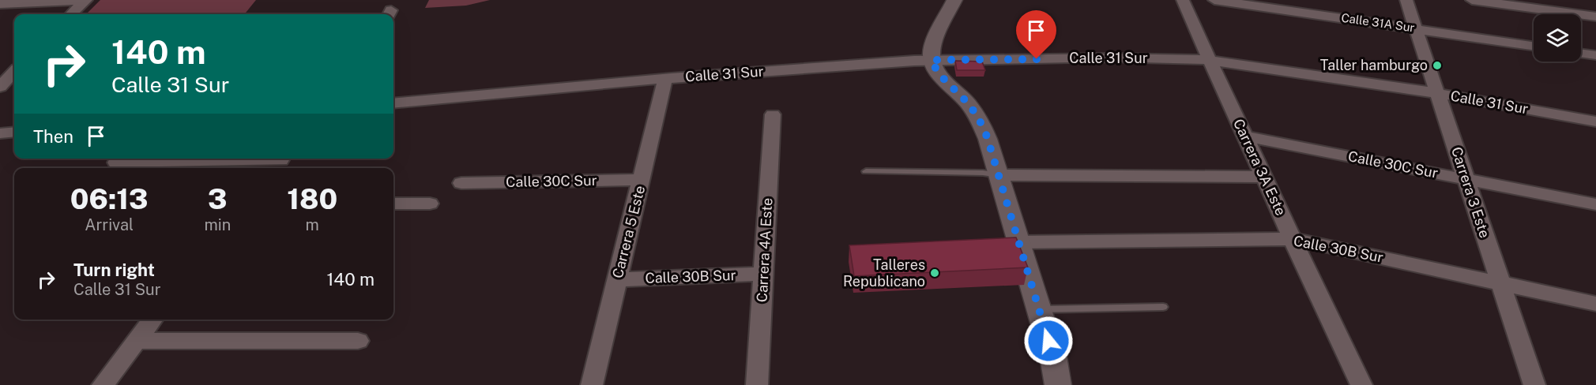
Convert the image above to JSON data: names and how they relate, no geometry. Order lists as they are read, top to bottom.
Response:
{
  "streets": {
    "street": [
      "Calle 31A Sur",
      "Calle 31 Sur",
      "Calle 30C Sur",
      "Carrera 3A Este",
      "Carrera 3 Este",
      "Carrera 5 Este",
      "Calle 30B Sur",
      "Carrera 4A Este"
    ]
  },
  "crossings": [
    ["Calle 31A Sur", "Carrera 3 Este"],
    ["Calle 31 Sur", "Carrera 3A Este"],
    ["Calle 31 Sur", "Carrera 3 Este"],
    ["Calle 31 Sur", "Carrera 5 Este"],
    ["Calle 30C Sur", "Carrera 3A Este"],
    ["Calle 30C Sur", "Carrera 3 Este"],
    ["Calle 30C Sur", "Carrera 5 Este"],
    ["Carrera 3A Este", "Calle 30B Sur"],
    ["Carrera 3 Este", "Calle 30B Sur"],
    ["Carrera 5 Este", "Calle 30B Sur"],
    ["Calle 30B Sur", "Carrera 4A Este"]
  ],
  "places": ["Taller hamburgo", "Talleres Republicano"],
  "page": {
    "turn": ["140 m", "Calle 31 Sur"],
    "then": "Then",
    "eta": [
      "06:13",
      "Arrival",
      "3",
      "min",
      "180",
      "m"
    ],
    "list": [
      {
        "name": "Turn right",
        "note": "Calle 31 Sur",
        "value": "140 m"
      }
    ]
  }
}
